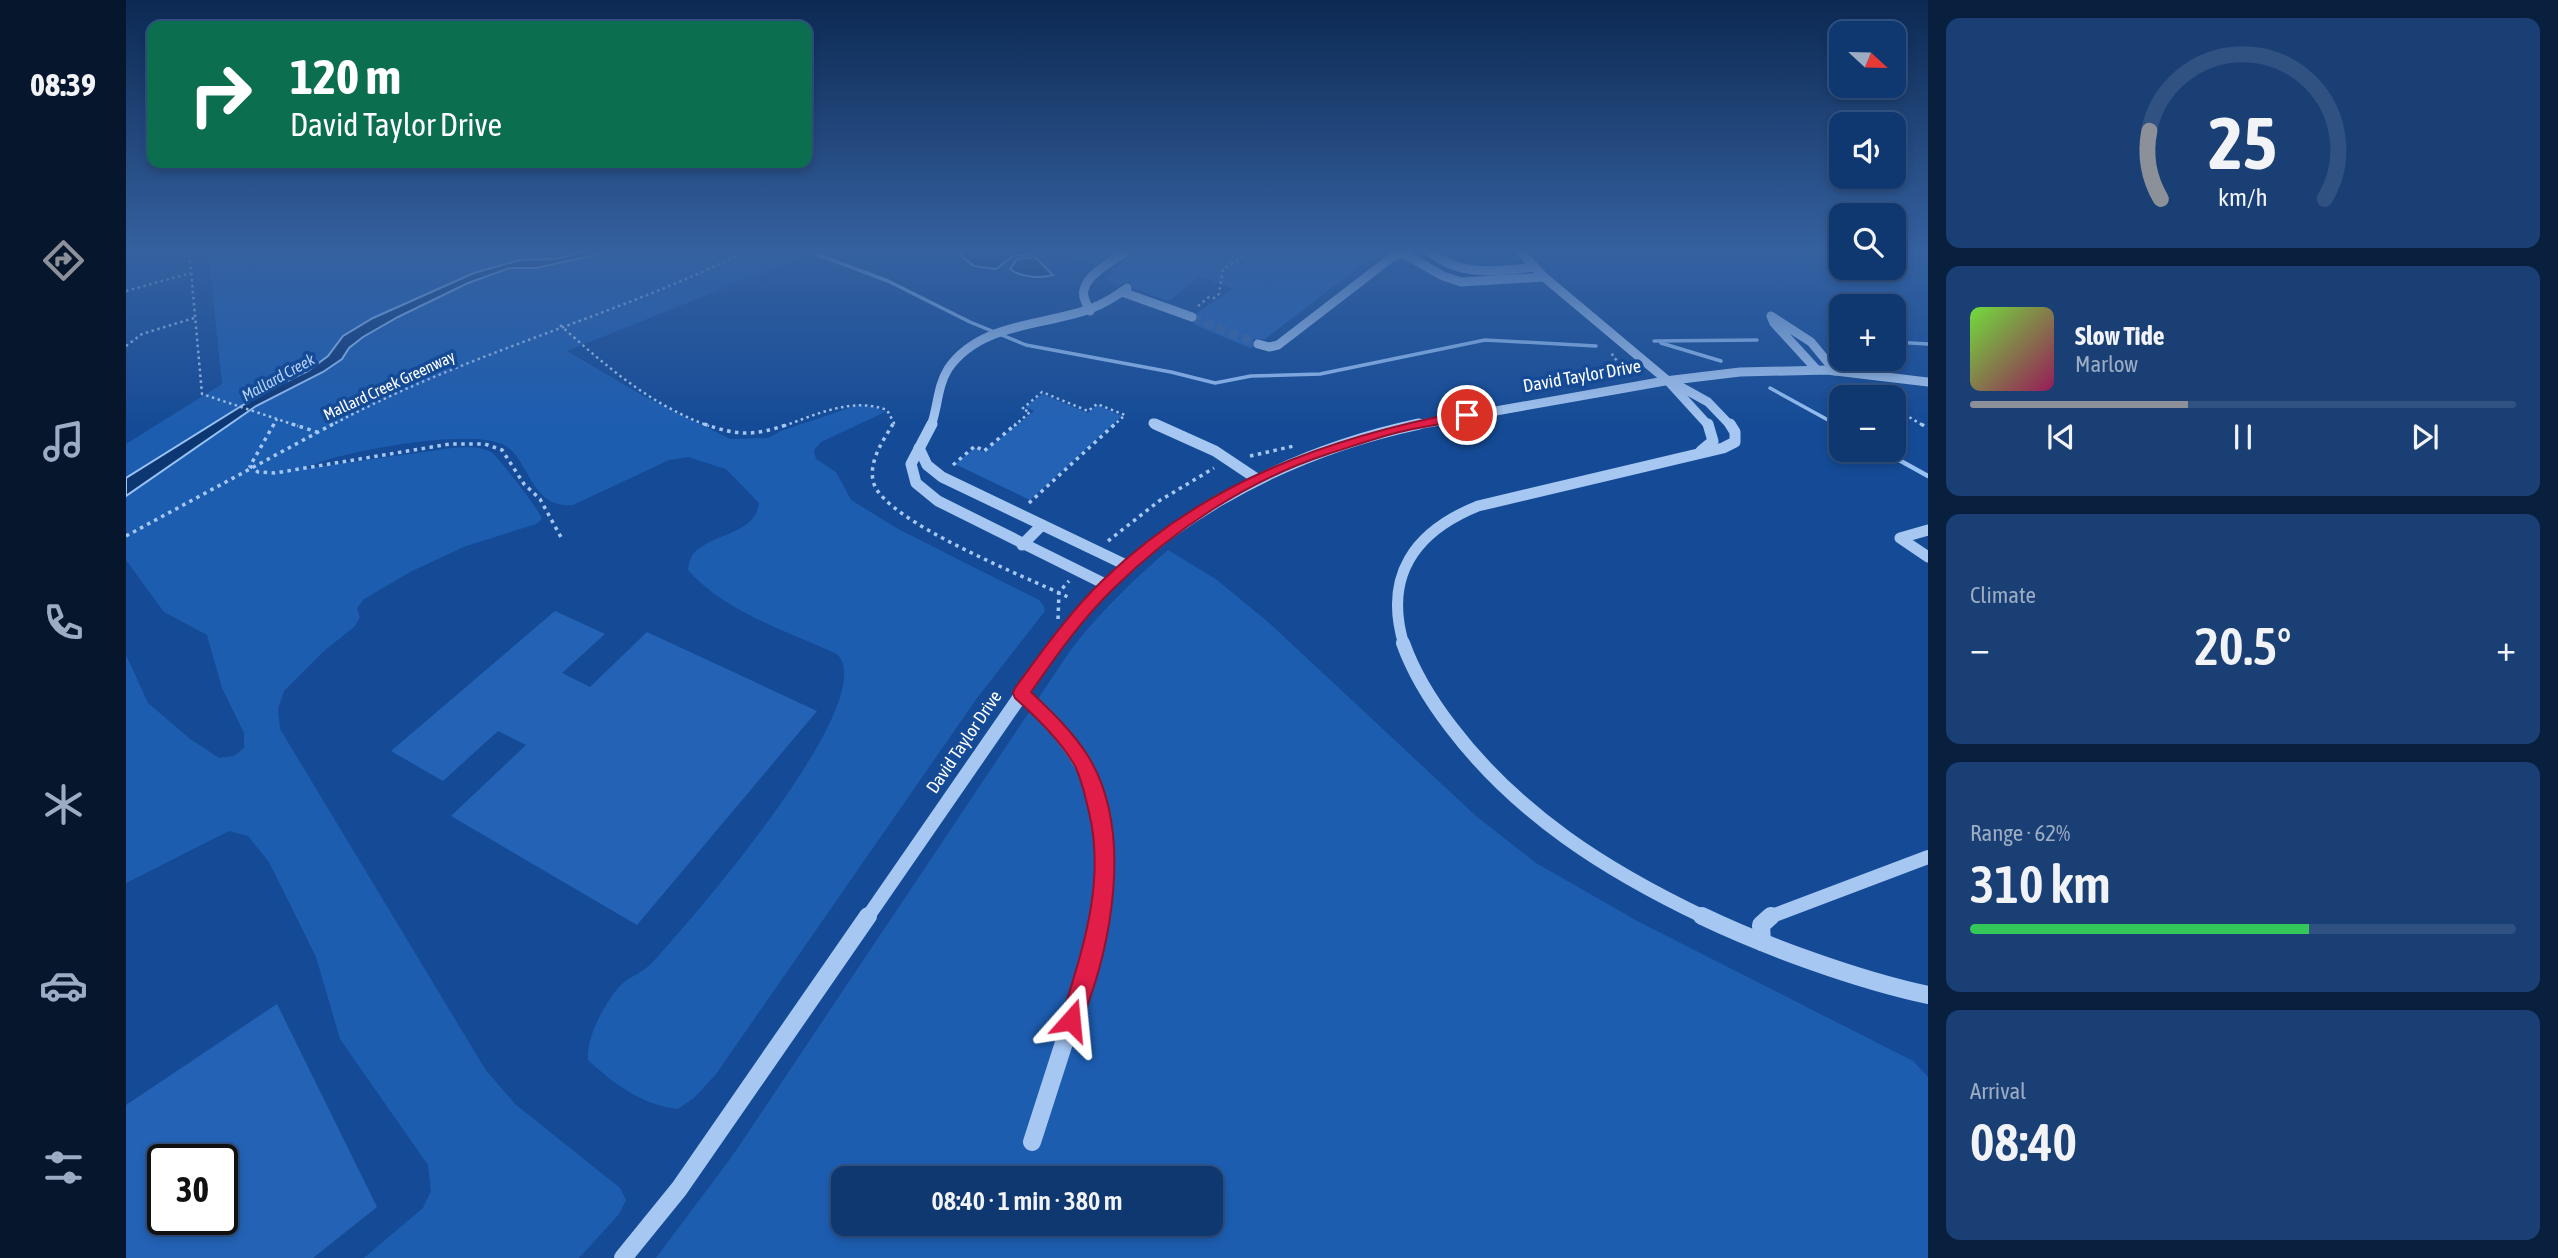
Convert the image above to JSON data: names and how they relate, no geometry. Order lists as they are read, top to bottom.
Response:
{
  "streets": {
    "street": ["David Taylor Drive"],
    "path": ["Mallard Creek Greenway"]
  },
  "water": ["Mallard Creek"],
  "north": "right",
  "page": {
    "tabs": "08:39",
    "map_buttons": ["+", "−"],
    "turn": ["120 m", "David Taylor Drive"],
    "song": ["Slow Tide", "Marlow"],
    "tile": [
      "Climate",
      ["Range · 62%", "310 km"],
      ["Arrival", "08:40"]
    ],
    "heat": ["−", "20.5°", "+"],
    "limit": "30",
    "trip": "08:40 · 1 min · 380 m",
    "gauge": ["25", "km/h"]
  }
}
